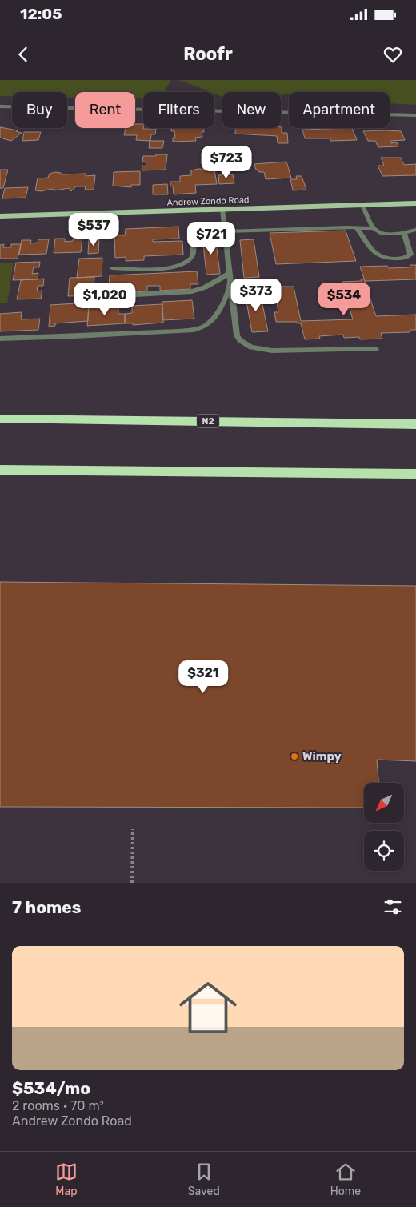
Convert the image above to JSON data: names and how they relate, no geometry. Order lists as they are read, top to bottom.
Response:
{
  "streets": {
    "highway": ["N2"],
    "main road": ["Andrew Zondo Road"]
  },
  "places": ["Wimpy"],
  "north": "bottom left",
  "page": {
    "status": "12:05",
    "header": "Roofr",
    "chip": [
      "Buy",
      "Rent",
      "Filters",
      "New",
      "Apartment"
    ],
    "price": [
      "$723",
      "$537",
      "$721",
      "$373",
      "$1,020",
      "$534",
      "$321"
    ],
    "heading": "7 homes",
    "list": [
      {
        "name": "$534/mo",
        "note": "2 rooms · 70 m² · Andrew Zondo Road"
      }
    ],
    "tabs": ["Map", "Saved", "Home"]
  }
}
